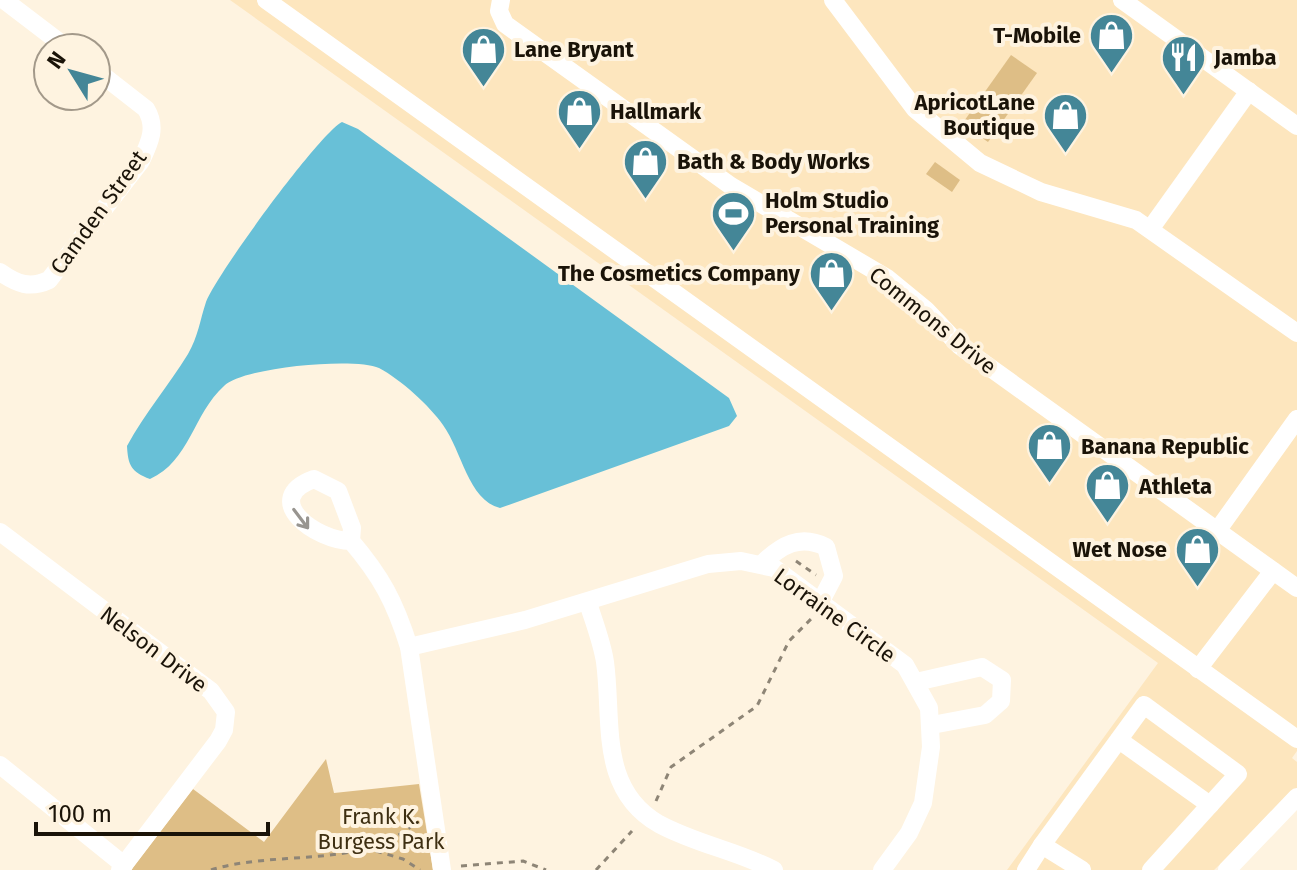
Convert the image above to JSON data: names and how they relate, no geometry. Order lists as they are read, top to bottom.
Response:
{
  "streets": {
    "street": [
      "Camden Street",
      "Commons Drive",
      "Lorraine Circle",
      "Nelson Drive"
    ]
  },
  "parks": ["Frank K. Burgess Park"],
  "places": {
    "shop": [
      "T-Mobile",
      "Lane Bryant",
      "Hallmark",
      "ApricotLane Boutique",
      "Bath & Body Works",
      "The Cosmetics Company",
      "Banana Republic",
      "Athleta",
      "Wet Nose"
    ],
    "restaurant": ["Jamba"],
    "sports": ["Holm Studio Personal Training"]
  },
  "scale_bar": "100 m",
  "north": "top left"
}
